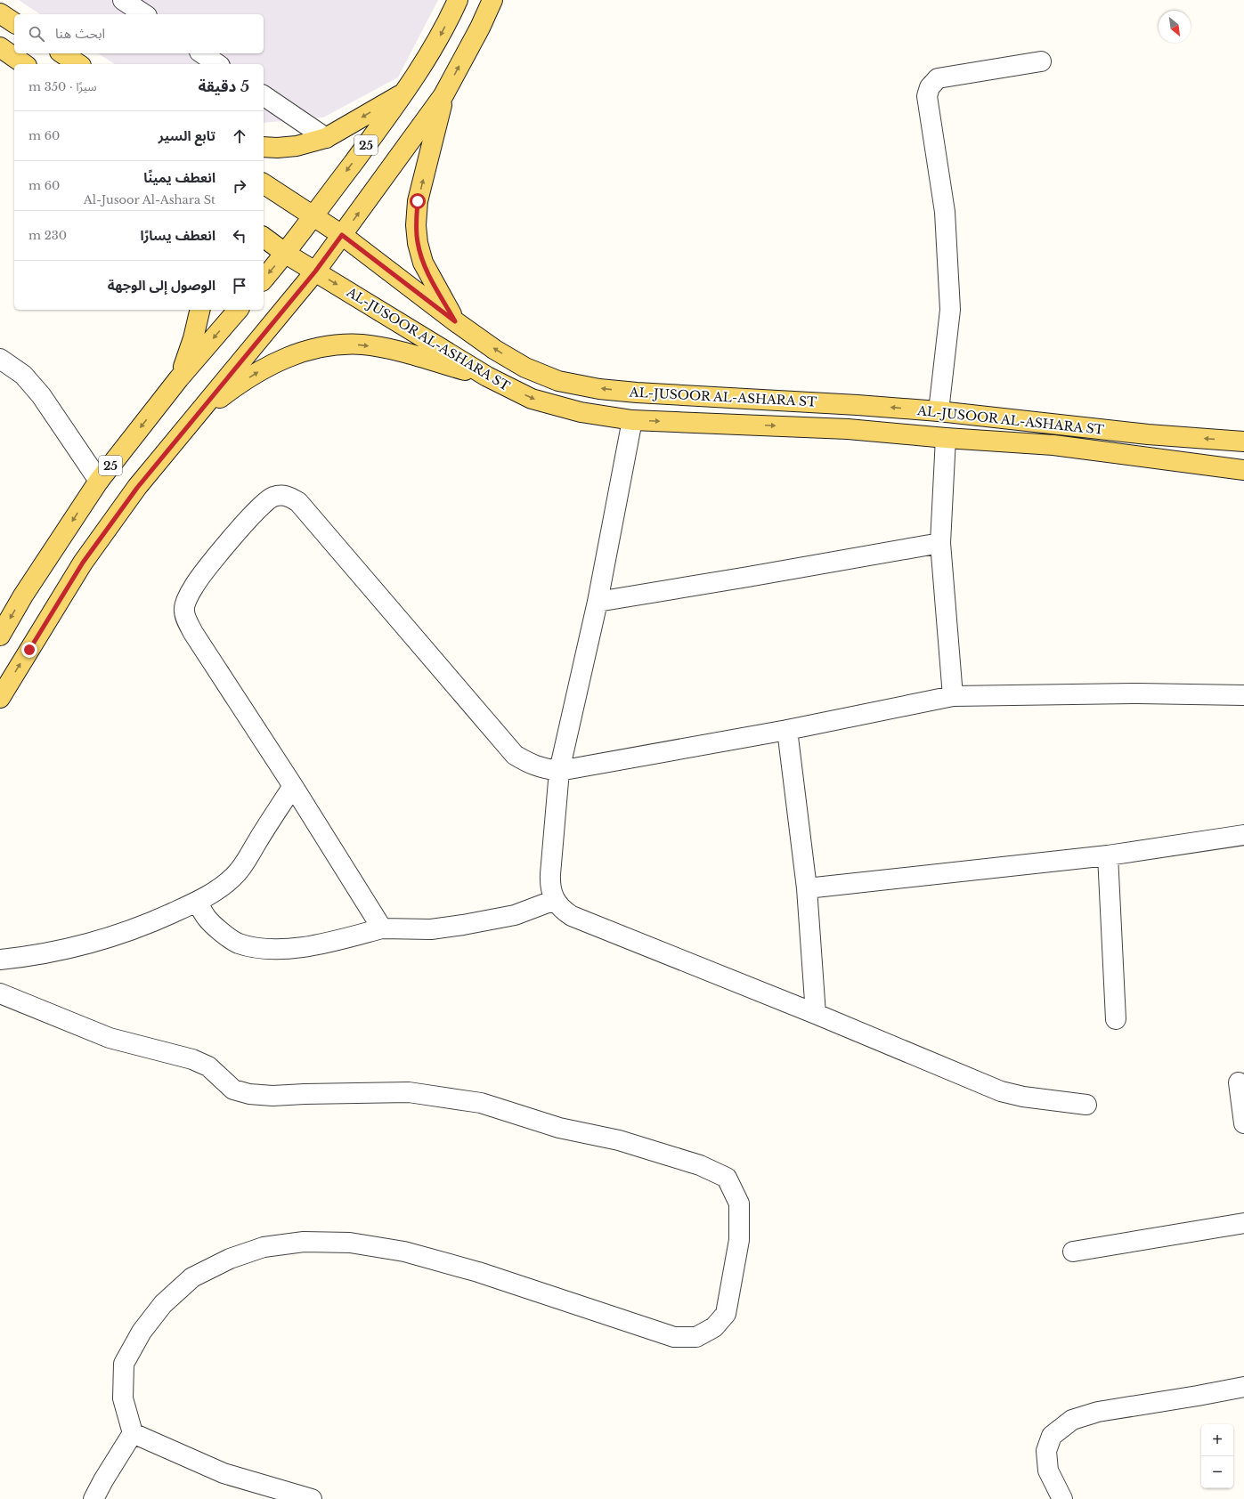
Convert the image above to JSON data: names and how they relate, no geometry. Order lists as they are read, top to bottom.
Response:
{
  "streets": {
    "main road": ["25", "AL-JUSOOR AL-ASHARA ST"]
  },
  "crossings": [
    ["25", "AL-JUSOOR AL-ASHARA ST"]
  ],
  "north": "bottom right",
  "page": {
    "search": "ابحث هنا",
    "heading": ["5 دقيقة", "سيرًا · 350 m"],
    "list": [
      ["تابع السير", "60 m"],
      ["انعطف يمينًا", "Al-Jusoor Al-Ashara St", "60 m"],
      ["انعطف يسارًا", "230 m"],
      "الوصول إلى الوجهة"
    ],
    "map_buttons": ["+", "−"]
  }
}
